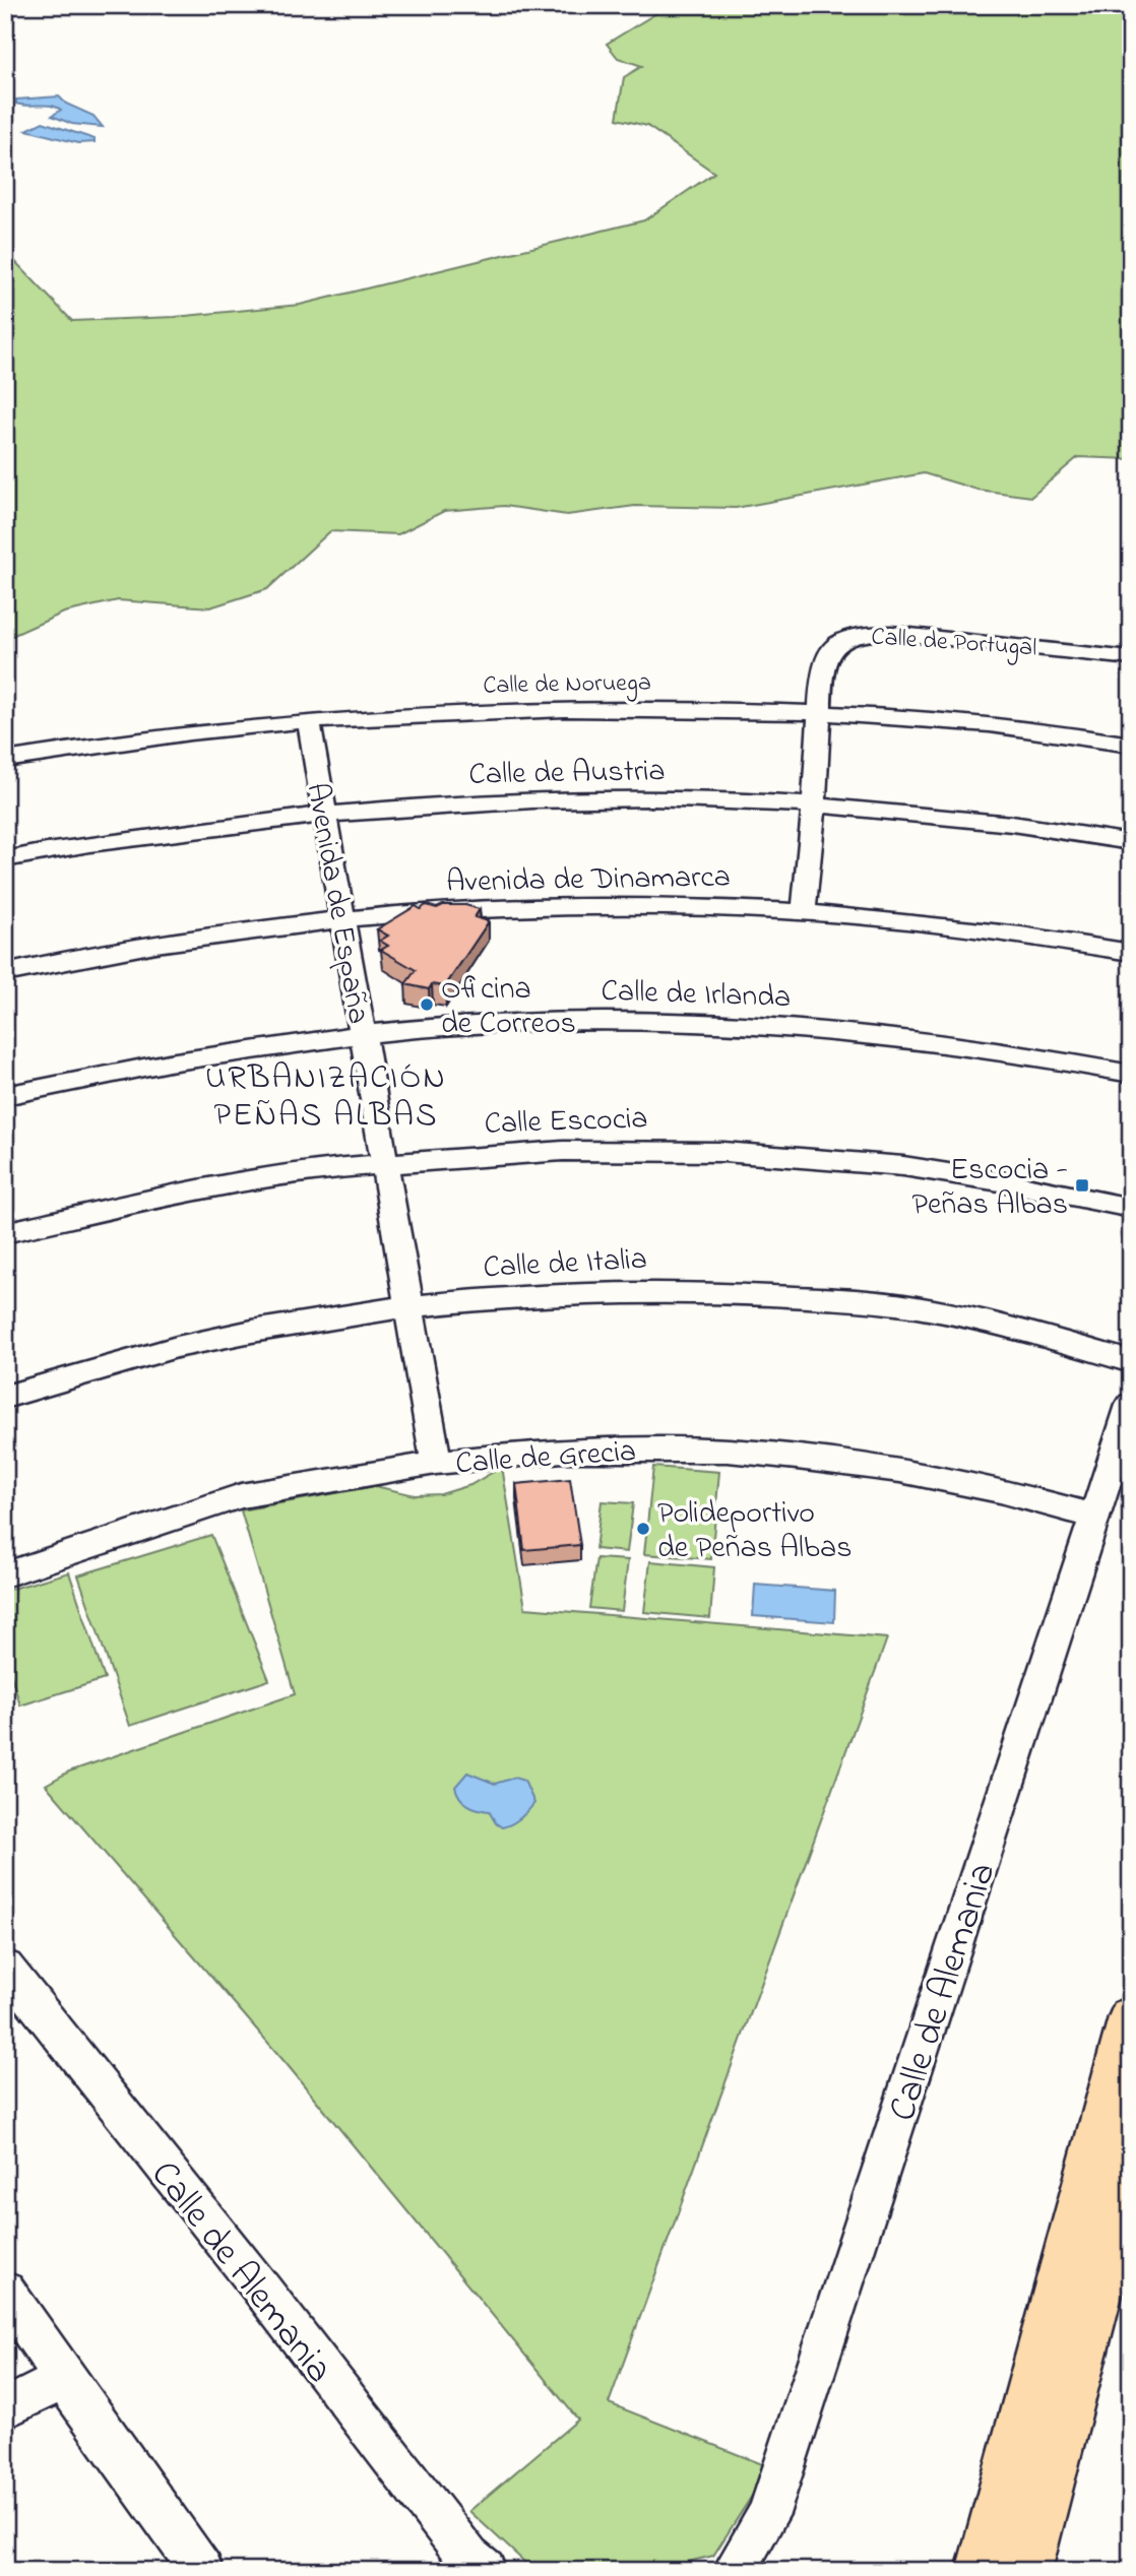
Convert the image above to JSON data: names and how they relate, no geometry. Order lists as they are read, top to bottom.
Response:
{
  "streets": {
    "street": [
      "Calle de Portugal",
      "Calle de Noruega",
      "Calle de Austria",
      "Avenida de Dinamarca",
      "Avenida de España",
      "Calle de Irlanda",
      "Calle Escocia",
      "Calle de Italia",
      "Calle de Grecia",
      "Calle de Alemania"
    ]
  },
  "crossings": [
    ["Calle de Portugal", "Calle de Noruega"],
    ["Calle de Portugal", "Calle de Austria"],
    ["Calle de Portugal", "Avenida de Dinamarca"],
    ["Calle de Noruega", "Avenida de España"],
    ["Calle de Austria", "Avenida de España"],
    ["Avenida de Dinamarca", "Avenida de España"],
    ["Avenida de España", "Calle de Irlanda"],
    ["Avenida de España", "Calle Escocia"],
    ["Avenida de España", "Calle de Italia"],
    ["Avenida de España", "Calle de Grecia"],
    ["Calle de Grecia", "Calle de Alemania"]
  ],
  "districts": ["URBANIZACIÓN PEÑAS ALBAS"],
  "places": {
    "other": ["Oficina de Correos", "Polideportivo de Peñas Albas"],
    "transit": ["Escocia - Peñas Albas"]
  }
}
